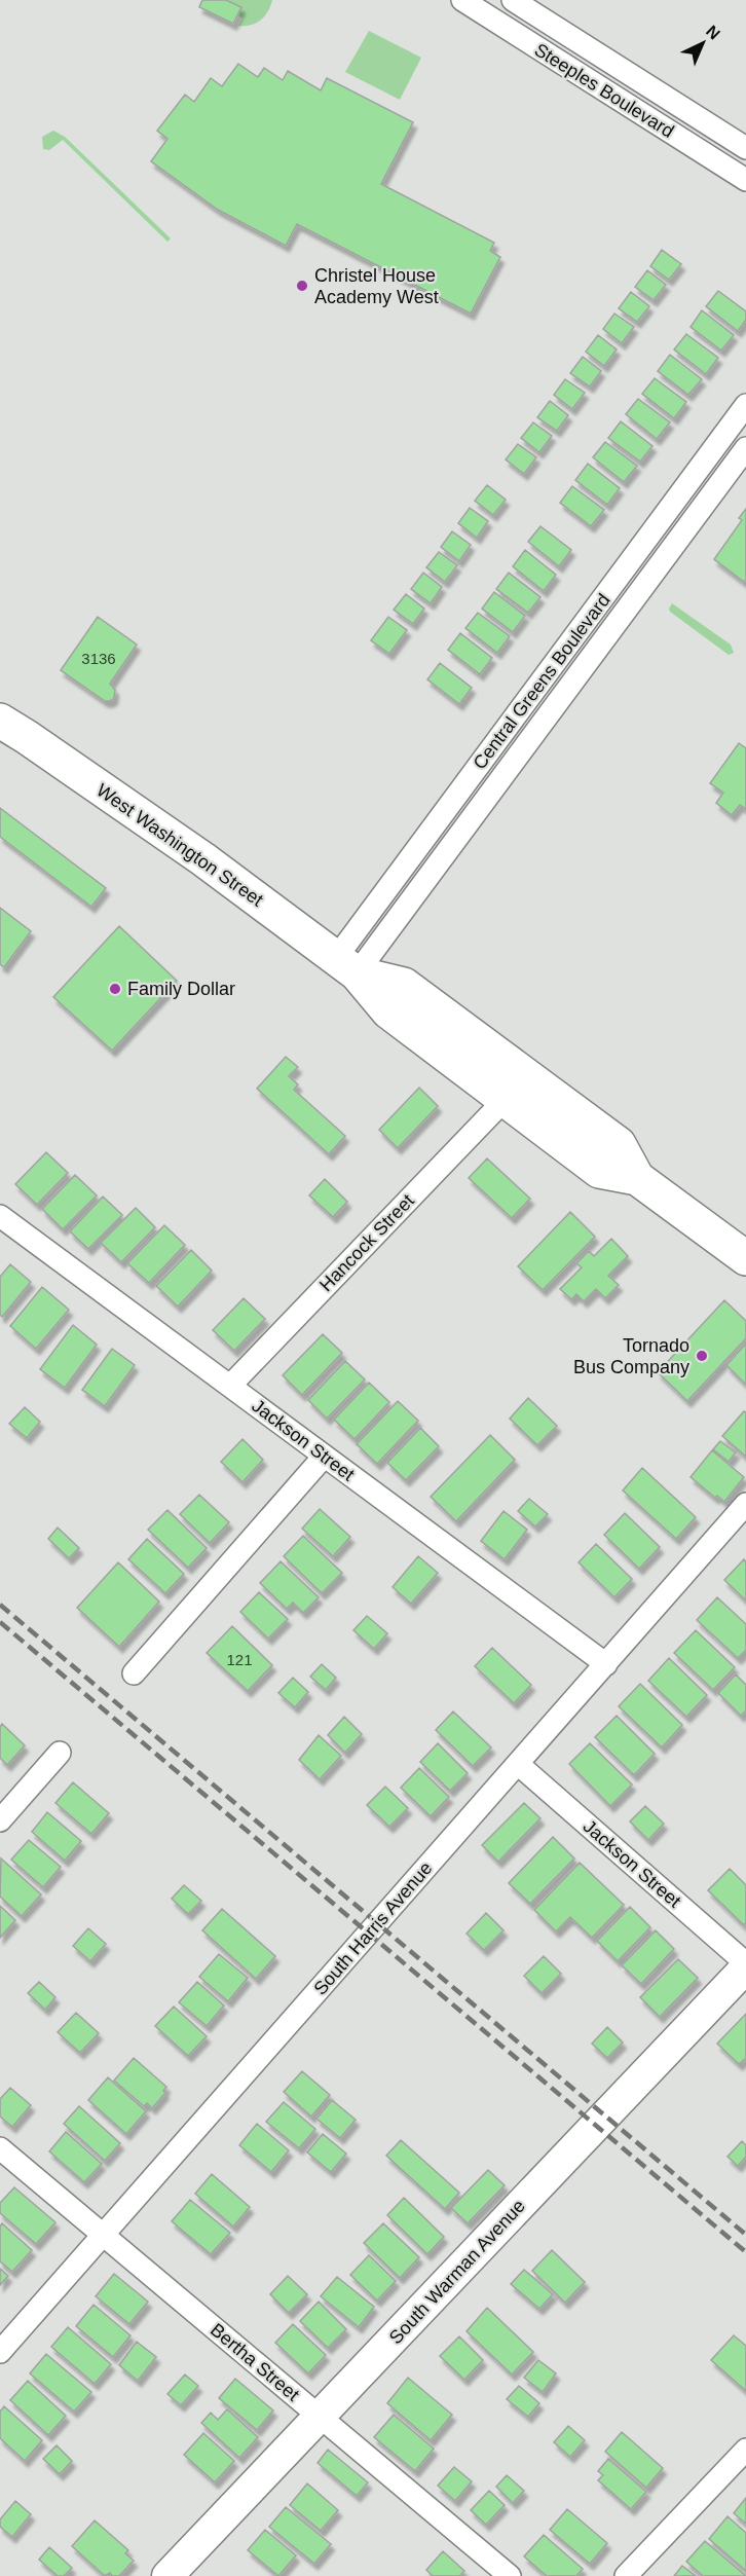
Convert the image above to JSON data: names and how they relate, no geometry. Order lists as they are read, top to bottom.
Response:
{
  "streets": {
    "main road": ["West Washington Street", "South Warman Avenue"],
    "street": [
      "Steeples Boulevard",
      "Central Greens Boulevard",
      "Hancock Street",
      "Jackson Street",
      "South Harris Avenue",
      "Bertha Street"
    ]
  },
  "crossings": [
    ["Central Greens Boulevard", "West Washington Street"],
    ["West Washington Street", "Hancock Street"],
    ["Hancock Street", "Jackson Street"],
    ["Jackson Street", "South Harris Avenue"],
    ["Jackson Street", "South Warman Avenue"],
    ["South Harris Avenue", "Bertha Street"],
    ["South Warman Avenue", "Bertha Street"]
  ],
  "places": ["Christel House Academy West", "Family Dollar", "Tornado Bus Company"],
  "house_numbers": ["3136", "121"],
  "north": "top right"
}
